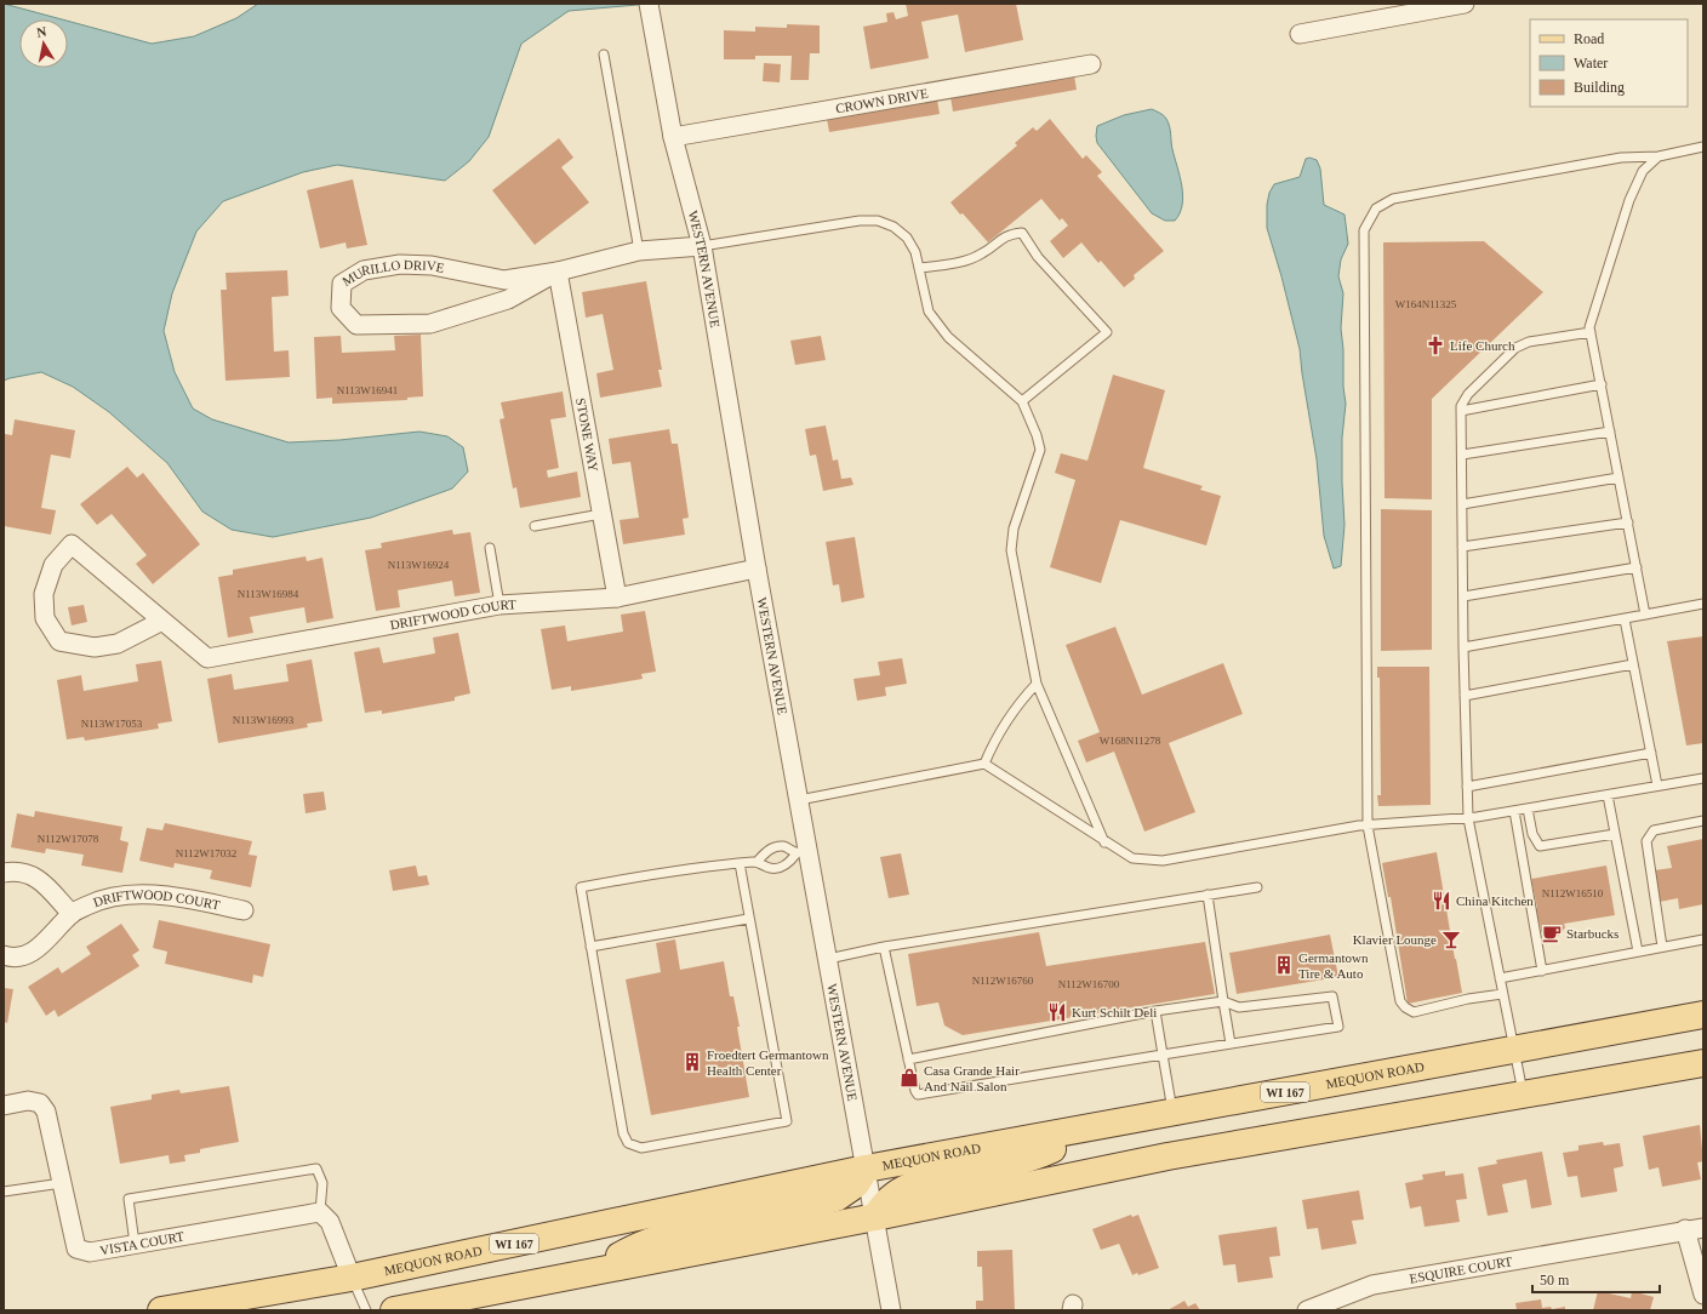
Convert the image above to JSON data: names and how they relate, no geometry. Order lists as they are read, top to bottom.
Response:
{
  "streets": {
    "main road": ["MEQUON ROAD", "WI 167"],
    "street": [
      "CROWN DRIVE",
      "WESTERN AVENUE",
      "MURILLO DRIVE",
      "STONE WAY",
      "DRIFTWOOD COURT",
      "VISTA COURT",
      "ESQUIRE COURT"
    ]
  },
  "crossings": [
    ["CROWN DRIVE", "WESTERN AVENUE"],
    ["WESTERN AVENUE", "MURILLO DRIVE"],
    ["WESTERN AVENUE", "DRIFTWOOD COURT"],
    ["WESTERN AVENUE", "MEQUON ROAD"],
    ["MURILLO DRIVE", "STONE WAY"],
    ["STONE WAY", "DRIFTWOOD COURT"]
  ],
  "places": {
    "church": ["Life Church"],
    "restaurant": ["China Kitchen", "Kurt Schilt Deli"],
    "cafe": ["Starbucks"],
    "bar": ["Klavier Lounge"],
    "building": ["Germantown Tire & Auto", "Froedtert Germantown Health Center"],
    "shop": ["Casa Grande Hair And Nail Salon"]
  },
  "house_numbers": [
    "W164N11325",
    "N113W16941",
    "N113W16924",
    "N113W16984",
    "N113W16993",
    "N113W17053",
    "W168N11278",
    "N112W17078",
    "N112W17032",
    "N112W16510",
    "N112W16760",
    "N112W16700"
  ],
  "legend": ["Road", "Water", "Building"],
  "scale_bar": "50 m",
  "north": "top"
}
